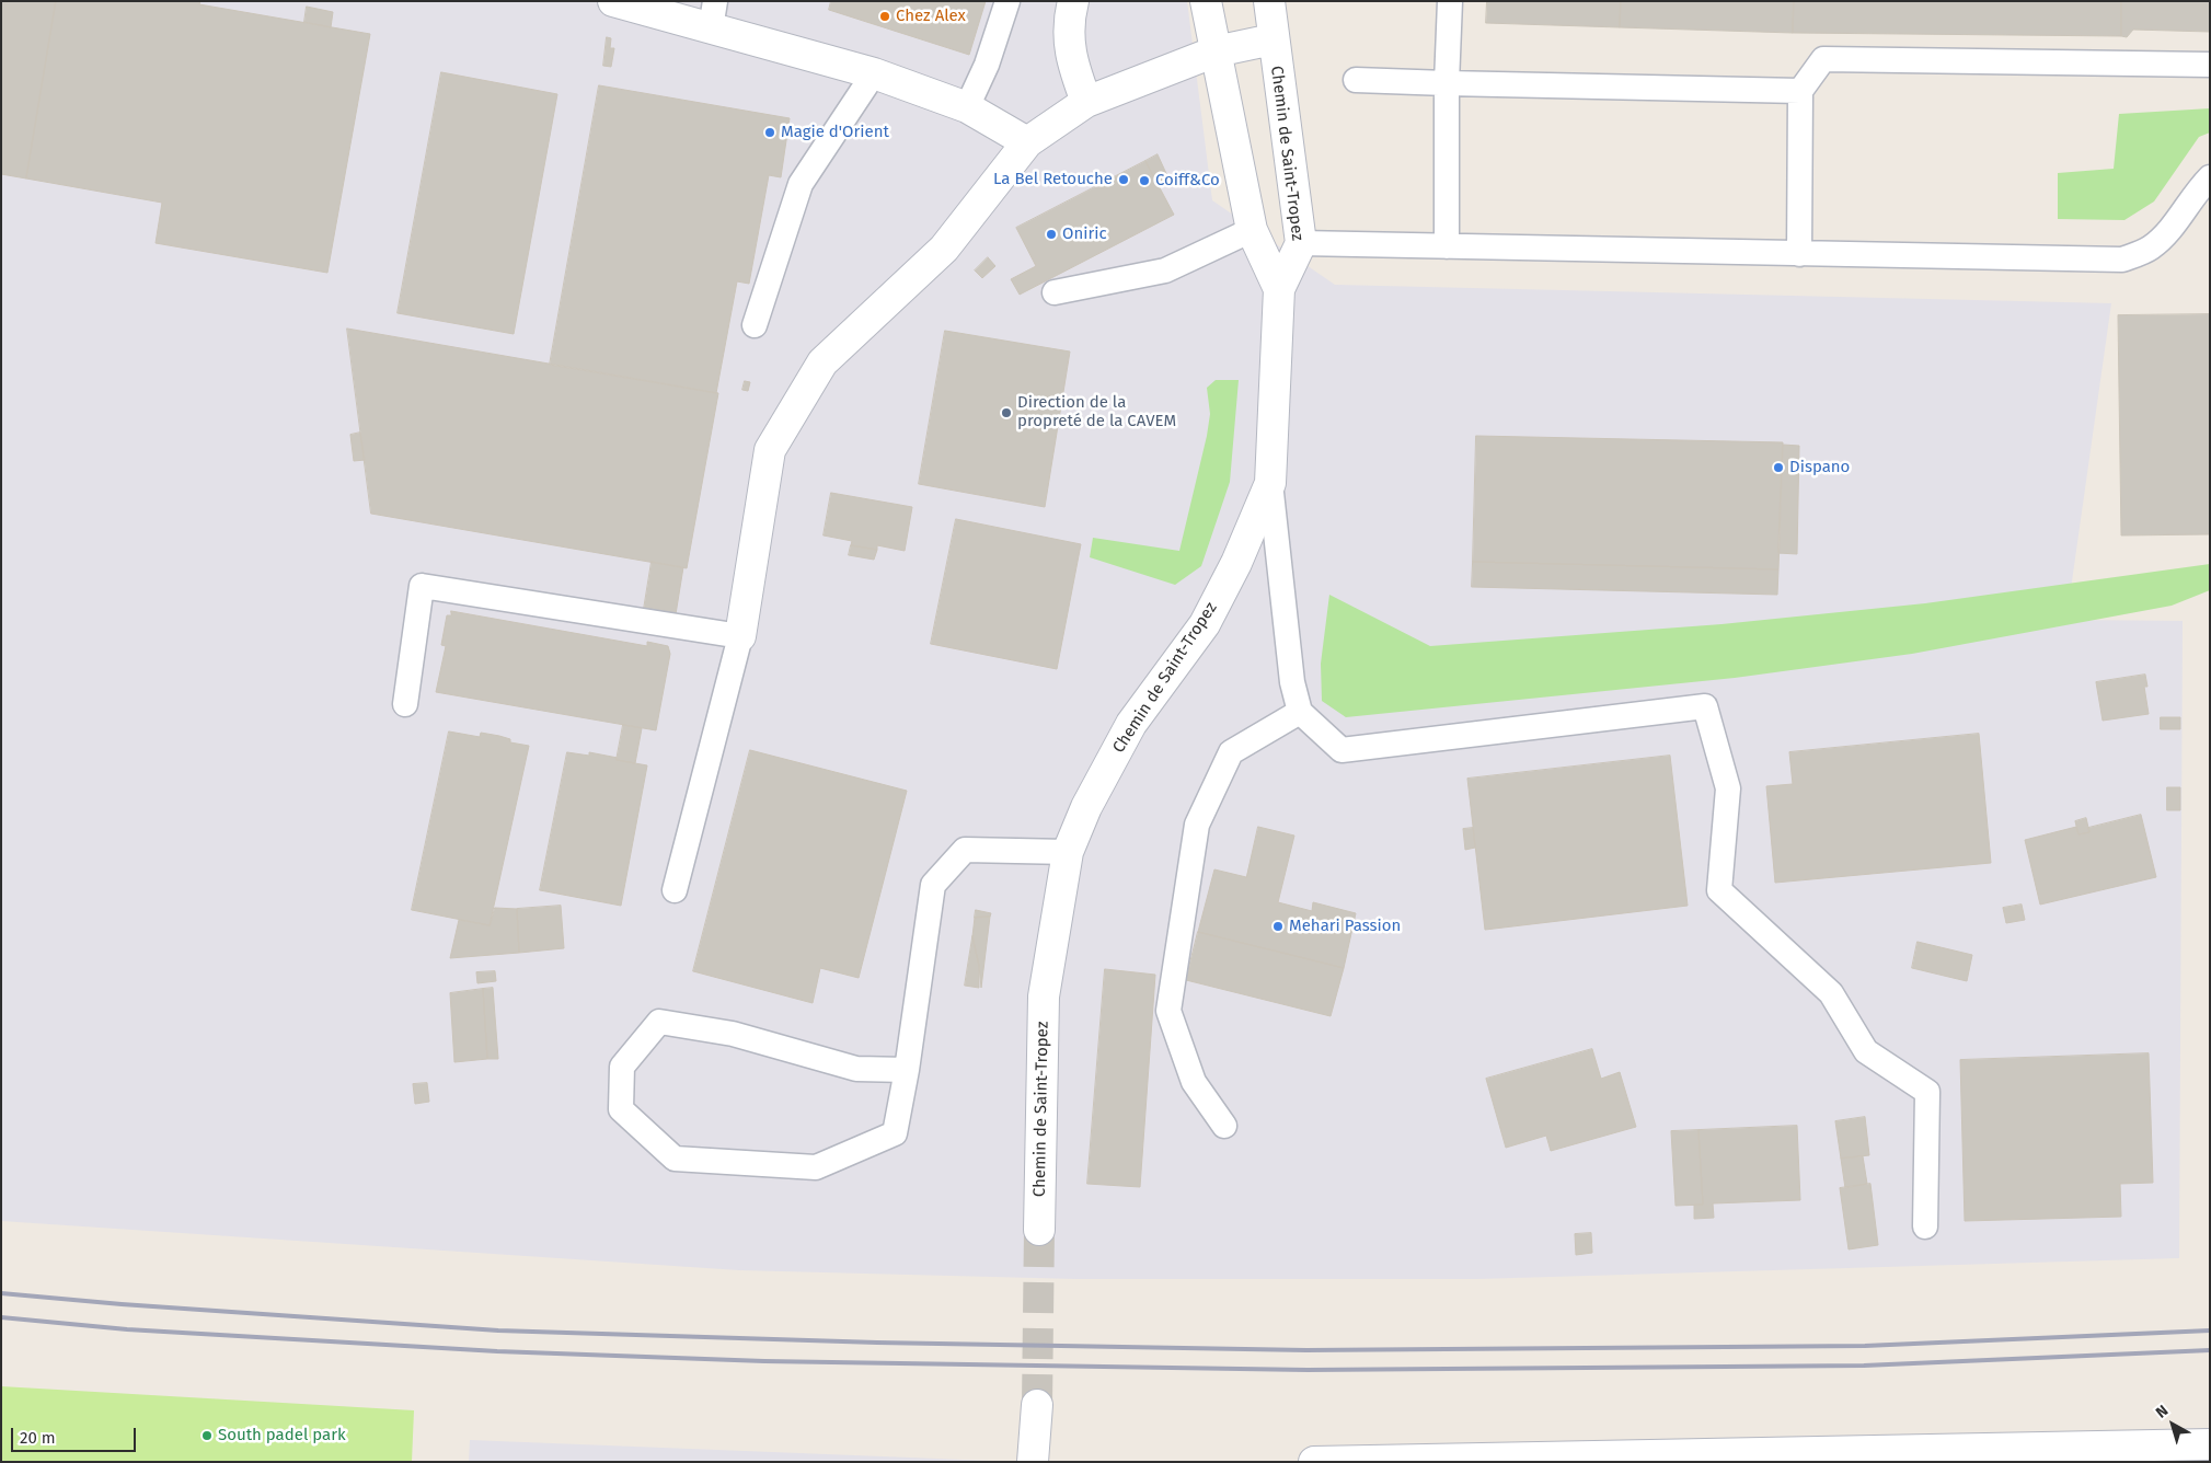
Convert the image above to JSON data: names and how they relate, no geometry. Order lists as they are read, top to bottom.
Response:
{
  "streets": {
    "street": ["Chemin de Saint-Tropez"]
  },
  "places": [
    "Chez Alex",
    "Magie d'Orient",
    "La Bel Retouche",
    "Coiff&Co",
    "Oniric",
    "Direction de la propreté de la CAVEM",
    "Dispano",
    "Mehari Passion",
    "South padel park"
  ],
  "scale_bar": "20 m",
  "north": "top left"
}
